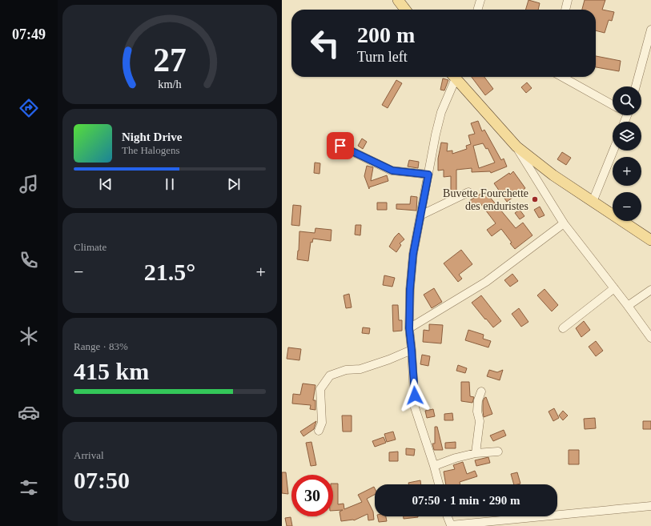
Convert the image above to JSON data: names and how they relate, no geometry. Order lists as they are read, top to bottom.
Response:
{
  "places": ["Buvette Fourchette des enduristes"],
  "page": {
    "tabs": "07:49",
    "turn": ["200 m", "Turn left"],
    "map_buttons": ["+", "−"],
    "song": ["Night Drive", "The Halogens"],
    "tile": [
      "Climate",
      ["Range · 83%", "415 km"],
      ["Arrival", "07:50"]
    ],
    "heat": ["−", "21.5°", "+"],
    "limit": "30",
    "trip": "07:50 · 1 min · 290 m",
    "gauge": ["27", "km/h"]
  }
}
